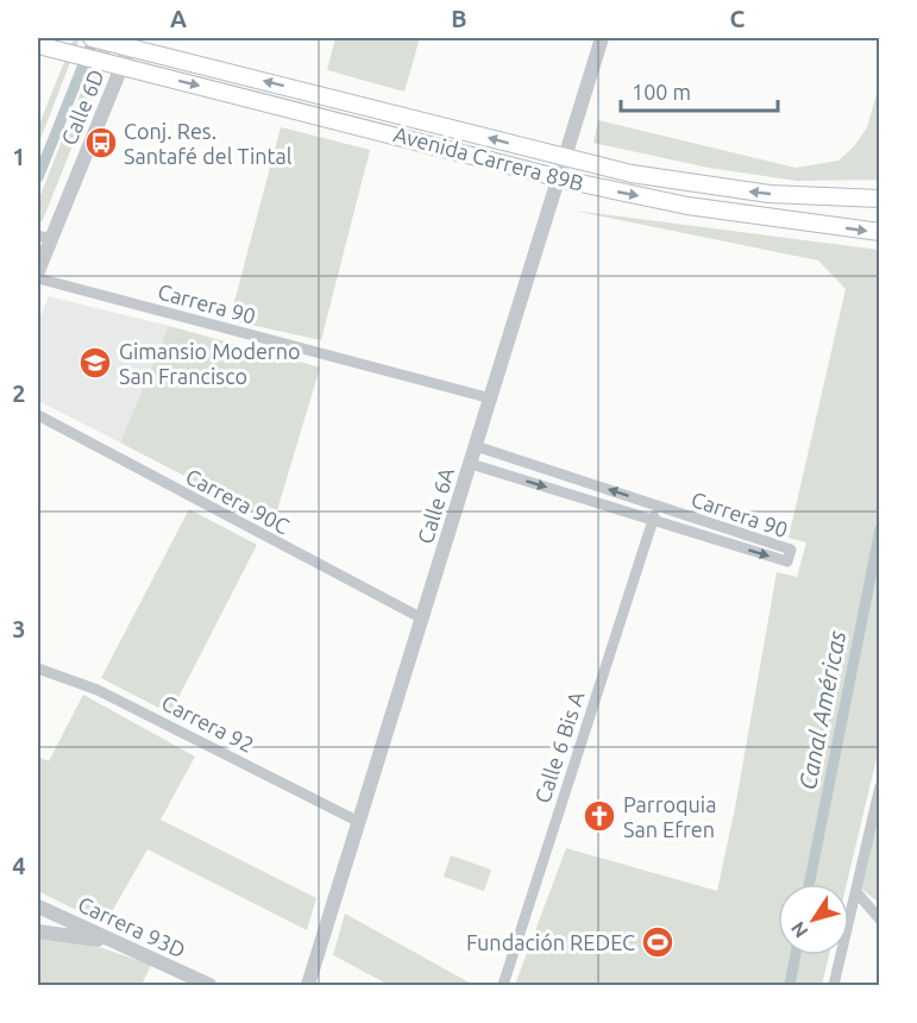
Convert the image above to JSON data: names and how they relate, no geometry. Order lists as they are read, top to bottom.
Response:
{
  "streets": {
    "main road": ["Avenida Carrera 89B"],
    "street": [
      "Calle 6D",
      "Carrera 90",
      "Carrera 90C",
      "Calle 6A",
      "Carrera 92",
      "Calle 6 Bis A",
      "Carrera 93D"
    ]
  },
  "crossings": [
    ["Calle 6D", "Avenida Carrera 89B"],
    ["Avenida Carrera 89B", "Calle 6A"],
    ["Carrera 90", "Calle 6A"],
    ["Carrera 90", "Calle 6 Bis A"],
    ["Carrera 90C", "Calle 6A"],
    ["Calle 6A", "Carrera 92"]
  ],
  "water": ["Canal Américas"],
  "places": {
    "bus stop": ["Conj. Res. Santafé del Tintal"],
    "school or university": ["Gimansio Moderno San Francisco"],
    "church": ["Parroquia San Efren"],
    "sports": ["Fundación REDEC"]
  },
  "scale_bar": "100 m",
  "north": "bottom left",
  "grid": {
    "columns": ["A", "B", "C"],
    "rows": [
      "1",
      "2",
      "3",
      "4"
    ]
  }
}
